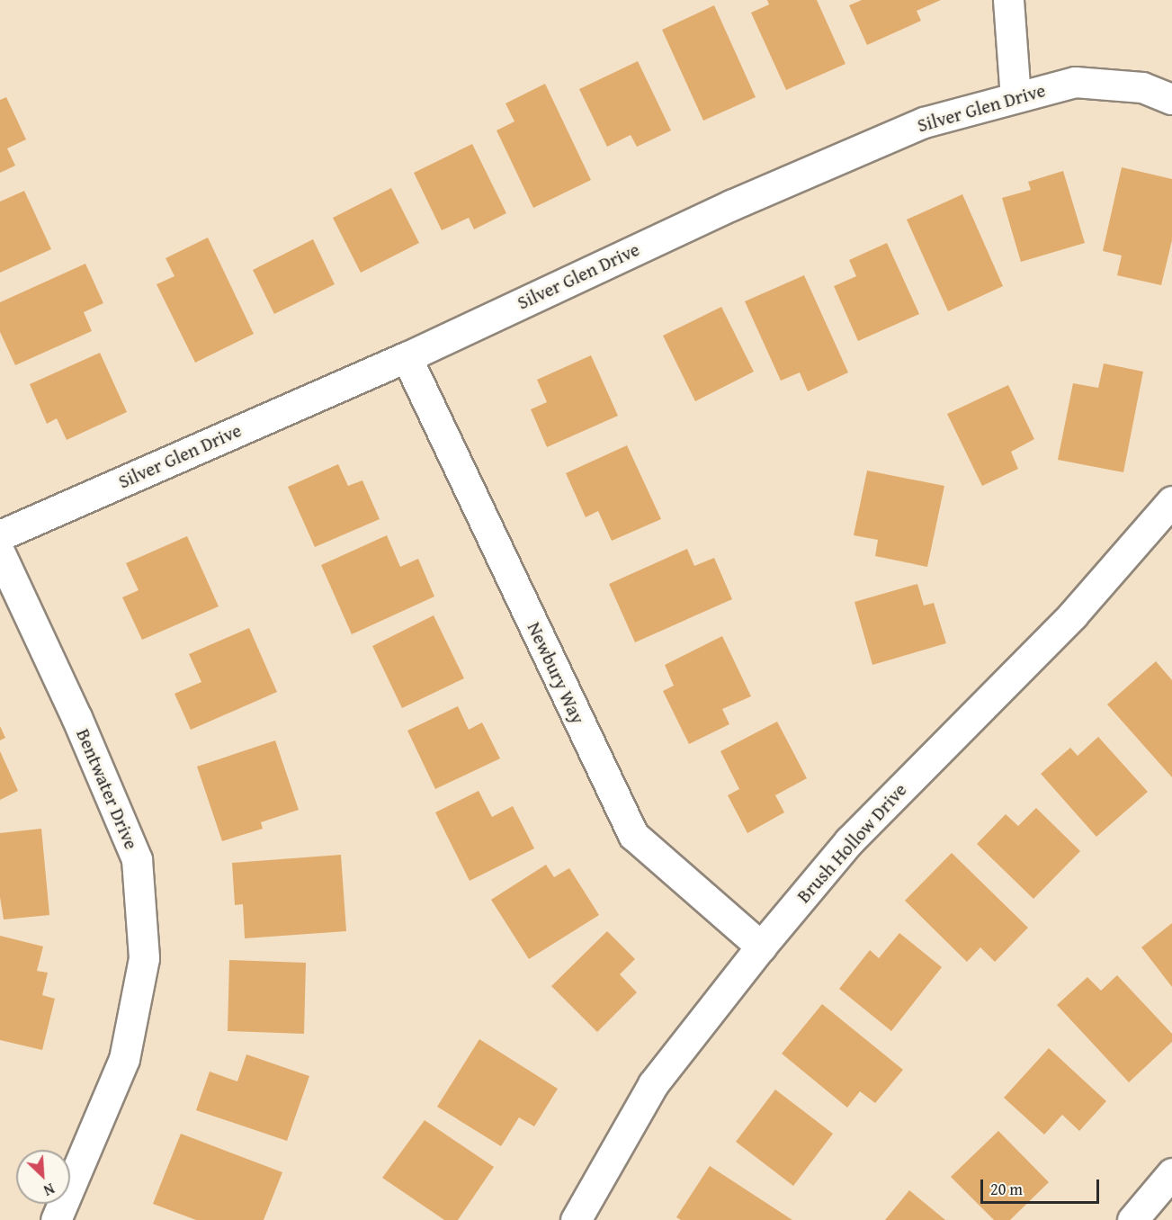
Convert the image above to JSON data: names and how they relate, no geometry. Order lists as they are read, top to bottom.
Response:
{
  "streets": {
    "street": [
      "Silver Glen Drive",
      "Newbury Way",
      "Bentwater Drive",
      "Brush Hollow Drive"
    ]
  },
  "crossings": [
    ["Silver Glen Drive", "Newbury Way"],
    ["Newbury Way", "Brush Hollow Drive"]
  ],
  "scale_bar": "20 m",
  "north": "bottom right"
}
